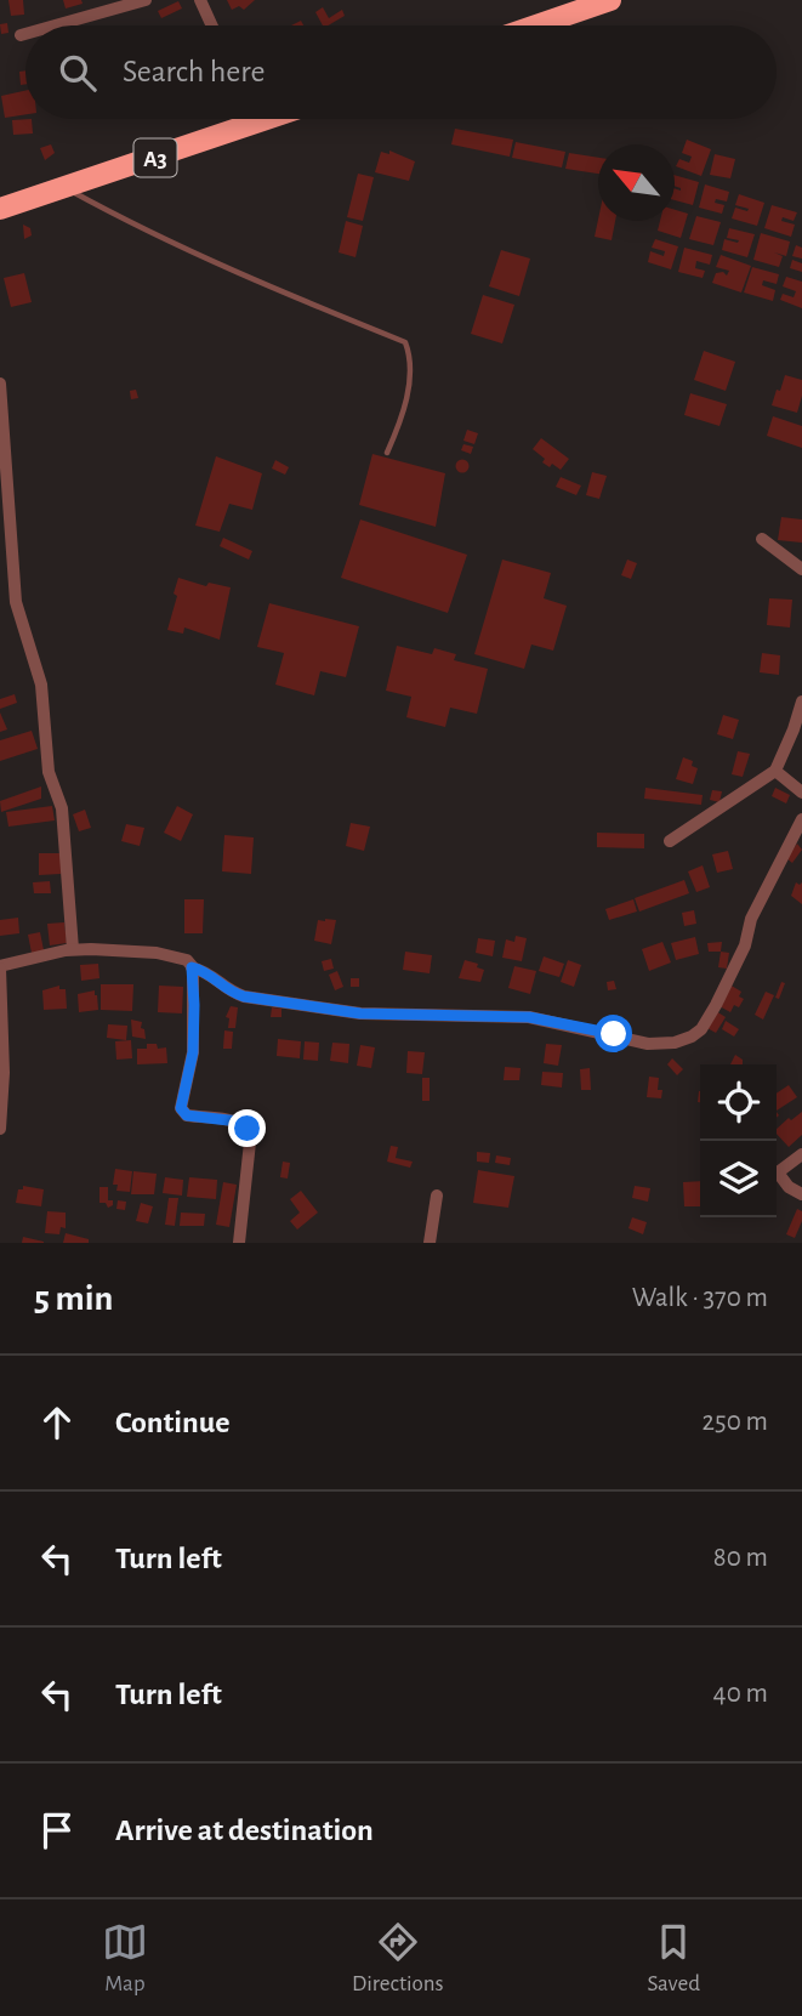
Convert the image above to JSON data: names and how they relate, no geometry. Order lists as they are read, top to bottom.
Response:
{
  "streets": {
    "highway": ["A3"]
  },
  "north": "top left",
  "page": {
    "search": "Search here",
    "heading": ["5 min", "Walk · 370 m"],
    "list": [
      ["Continue", "250 m"],
      ["Turn left", "80 m"],
      ["Turn left", "40 m"],
      "Arrive at destination"
    ],
    "nav": ["Map", "Directions", "Saved"]
  }
}
